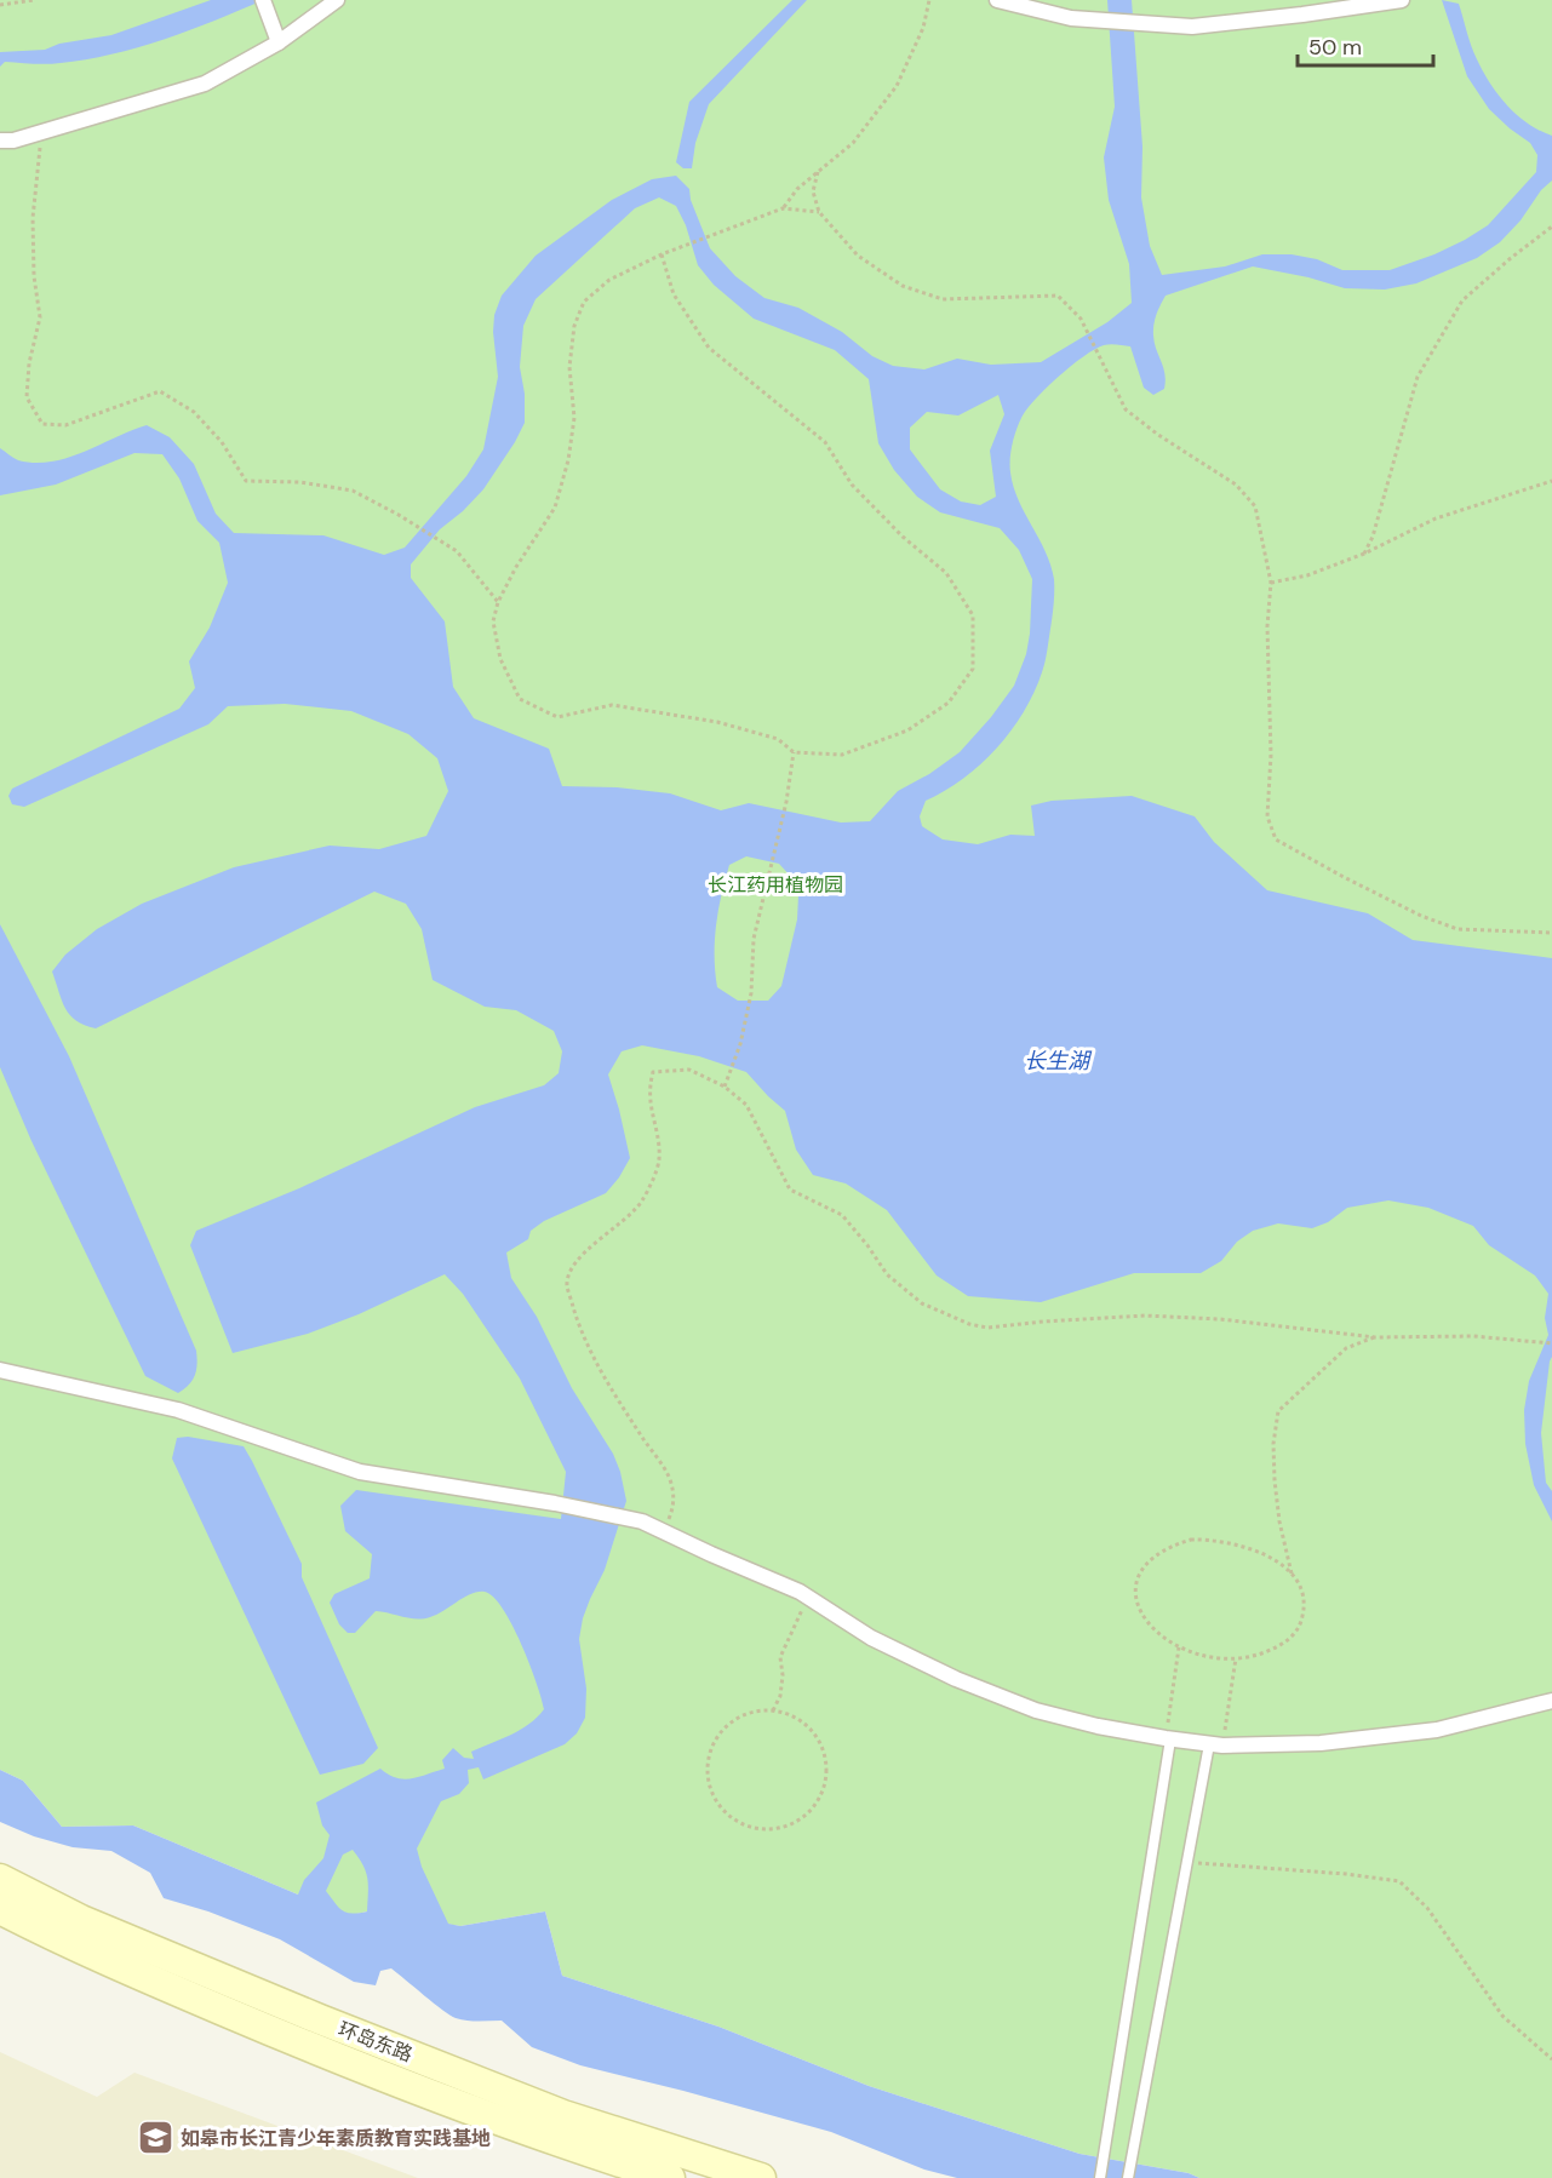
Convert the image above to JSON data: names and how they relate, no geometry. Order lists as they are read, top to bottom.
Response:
{
  "streets": {
    "main road": ["环岛东路"]
  },
  "water": ["长生湖"],
  "parks": ["长江药用植物园"],
  "places": {
    "school or university": ["如皋市长江青少年素质教育实践基地"]
  },
  "scale_bar": "50 m"
}
